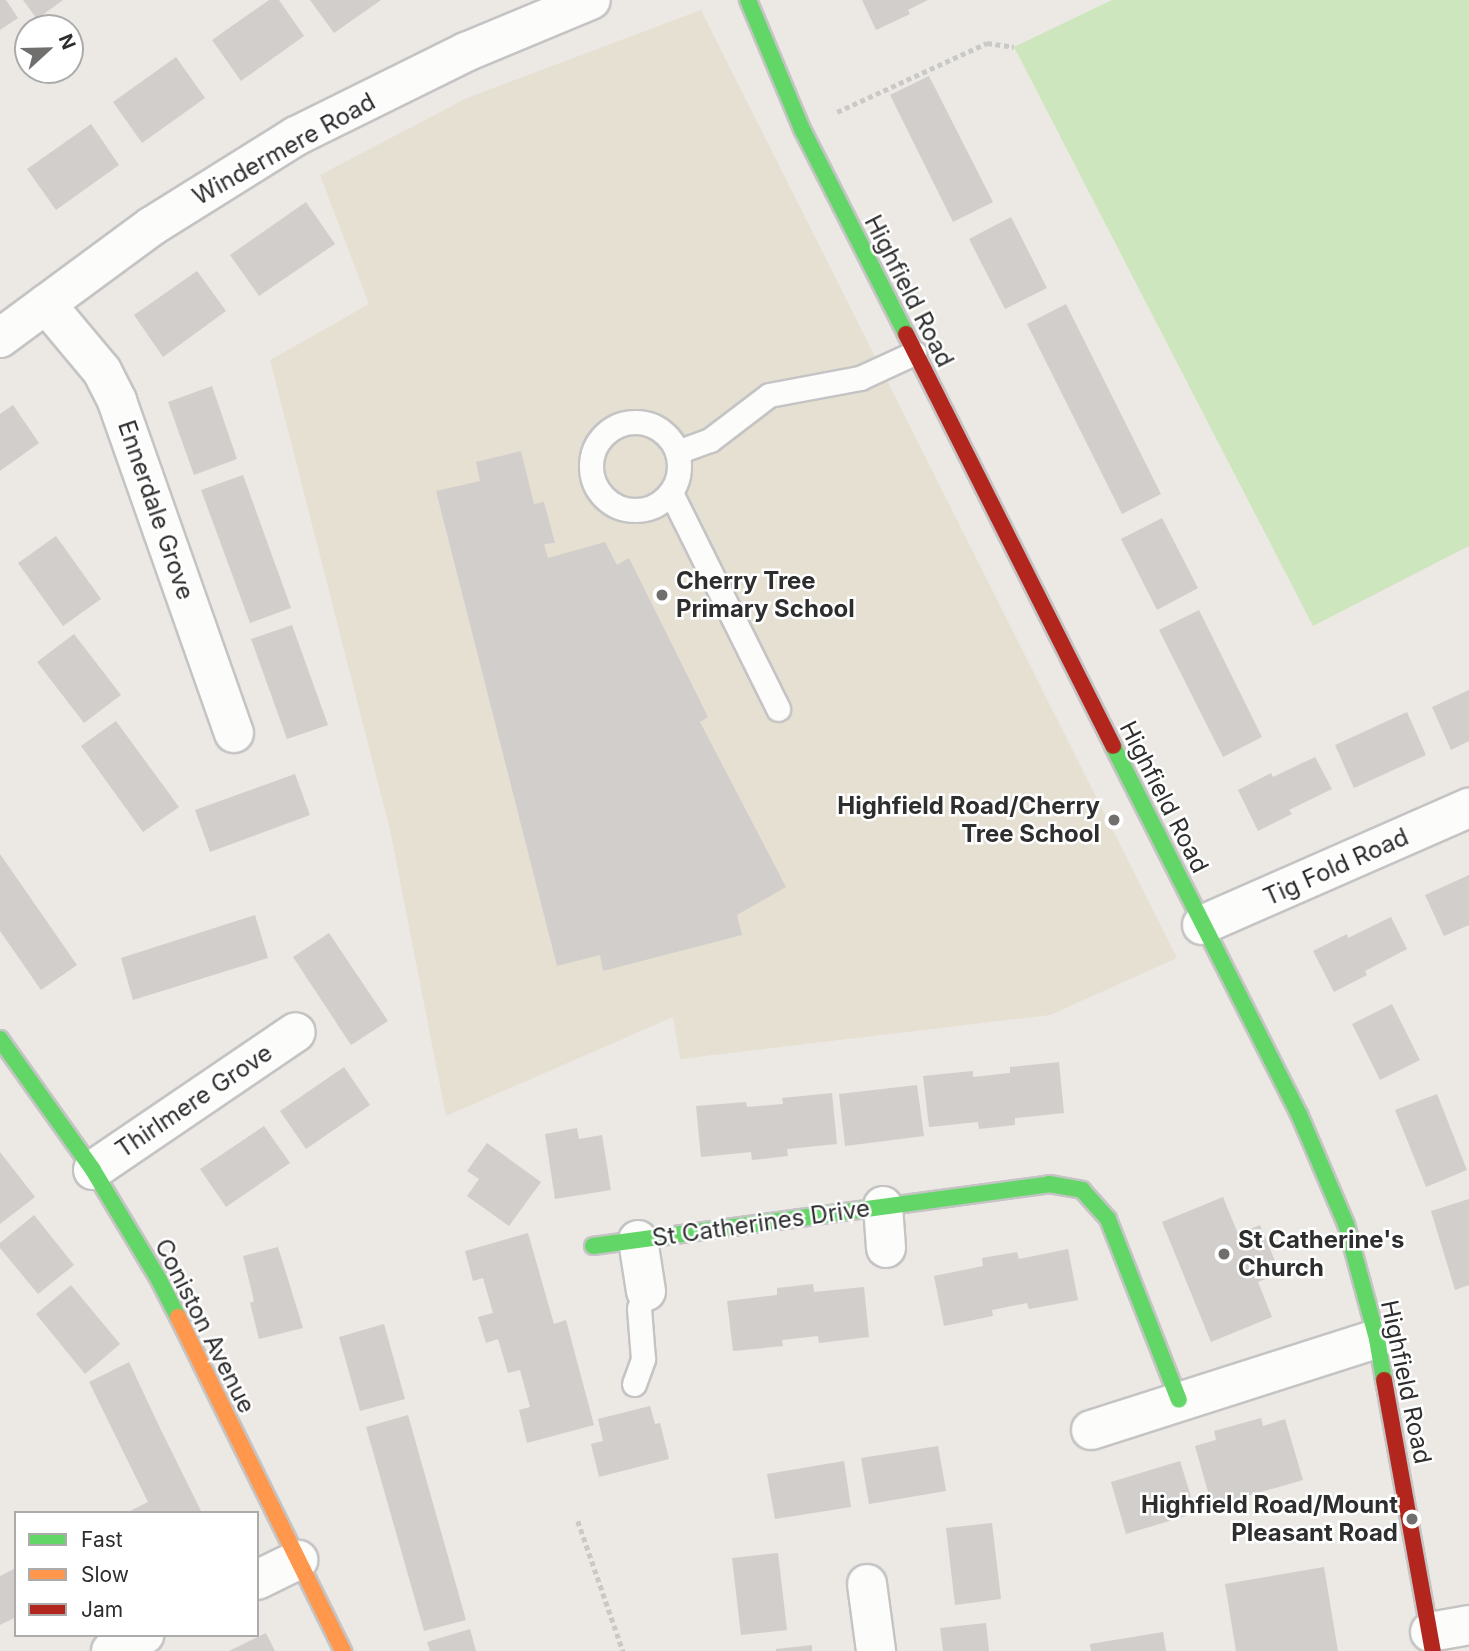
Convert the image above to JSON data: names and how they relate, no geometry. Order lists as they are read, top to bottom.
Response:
{
  "streets": {
    "street": [
      "Windermere Road",
      "Highfield Road",
      "Ennerdale Grove",
      "Tig Fold Road",
      "Thirlmere Grove",
      "St Catherines Drive",
      "Coniston Avenue"
    ]
  },
  "crossings": [
    ["Windermere Road", "Ennerdale Grove"],
    ["Highfield Road", "Tig Fold Road"],
    ["Thirlmere Grove", "Coniston Avenue"]
  ],
  "places": [
    "Cherry Tree Primary School",
    "Highfield Road/Cherry Tree School",
    "St Catherine's Church",
    "Highfield Road/Mount Pleasant Road"
  ],
  "legend": ["Fast", "Slow", "Jam"],
  "north": "right"
}
